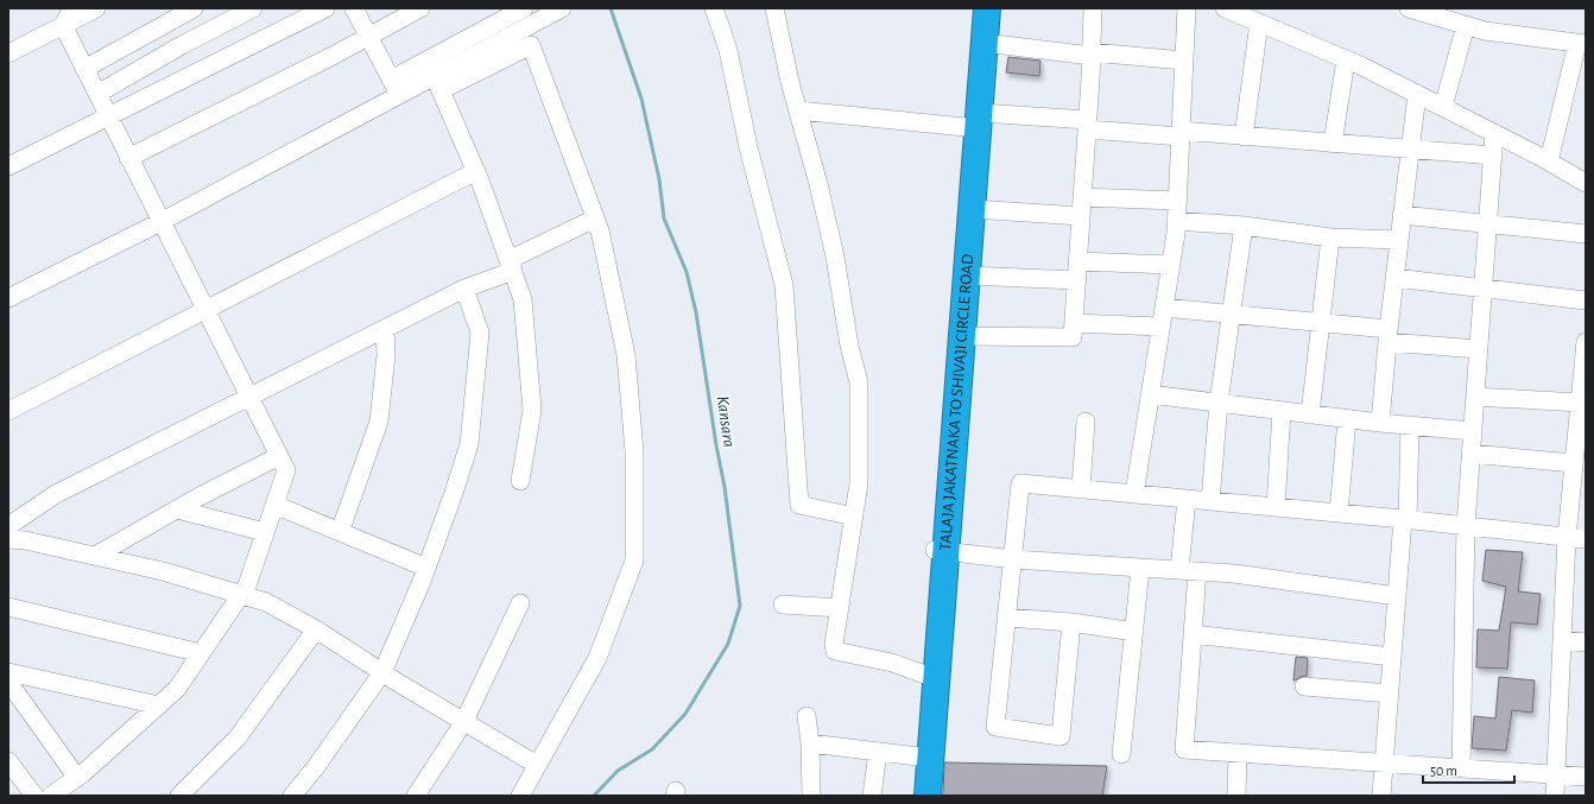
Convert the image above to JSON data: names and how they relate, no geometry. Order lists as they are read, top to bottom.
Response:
{
  "streets": {
    "highway": ["TALAJA JAKATNAKA TO SHIVAJI CIRCLE ROAD"]
  },
  "water": ["Kansara"],
  "scale_bar": "50 m"
}
